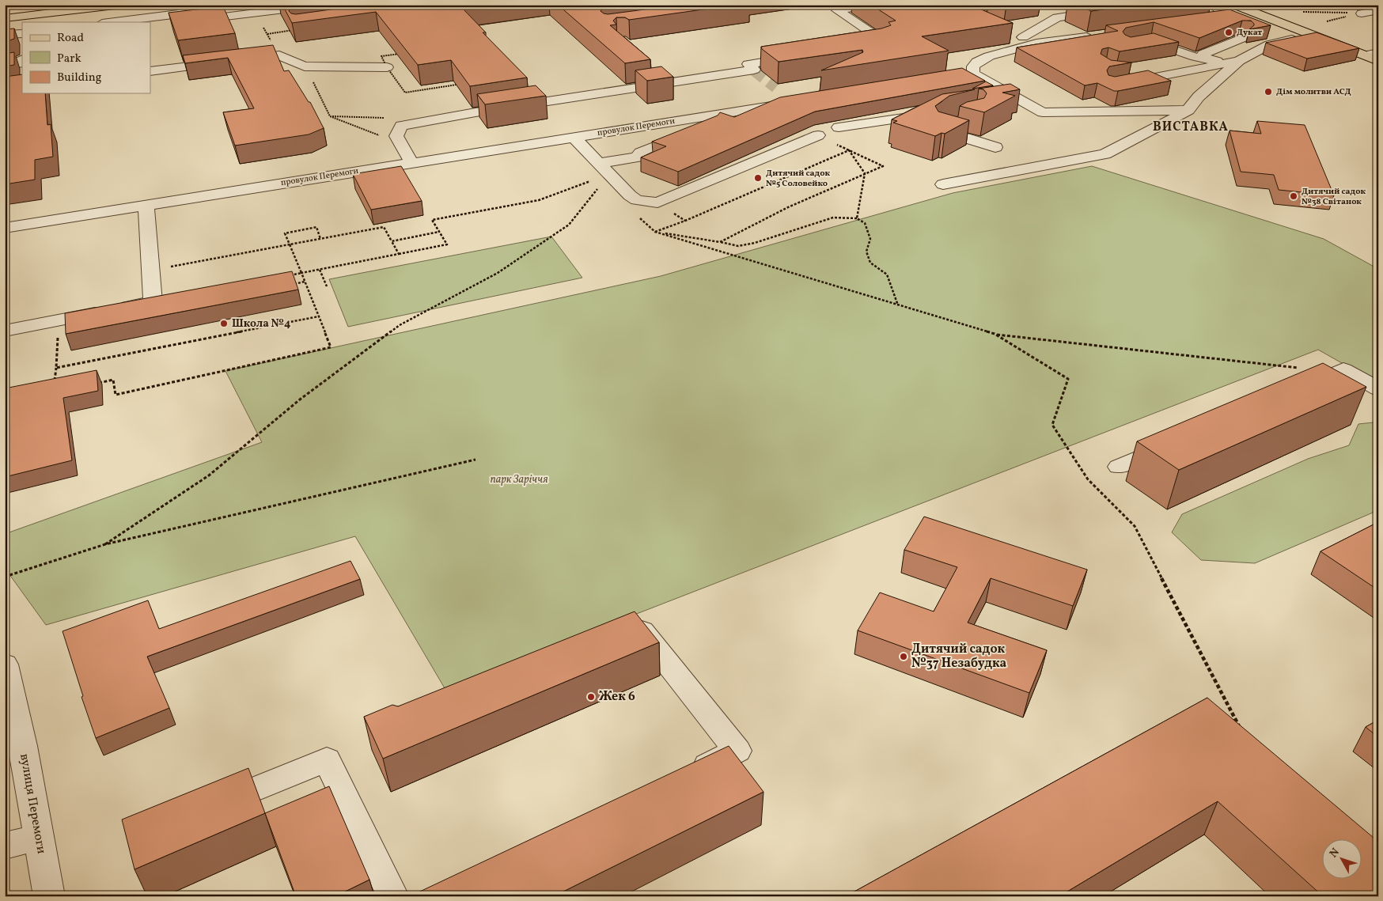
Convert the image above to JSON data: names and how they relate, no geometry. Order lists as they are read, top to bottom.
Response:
{
  "streets": {
    "street": ["провулок Перемоги", "вулиця Перемоги"]
  },
  "districts": ["ВИСТАВКА"],
  "parks": ["парк Заріччя"],
  "places": [
    "Дукат",
    "Дім молитви АСД",
    "Дитячий садок №5 Соловейко",
    "Дитячий садок №38 Світанок",
    "Школа №4",
    "Дитячий садок №37 Незабудка",
    "Жек 6"
  ],
  "legend": ["Road", "Park", "Building"],
  "north": "top left"
}
